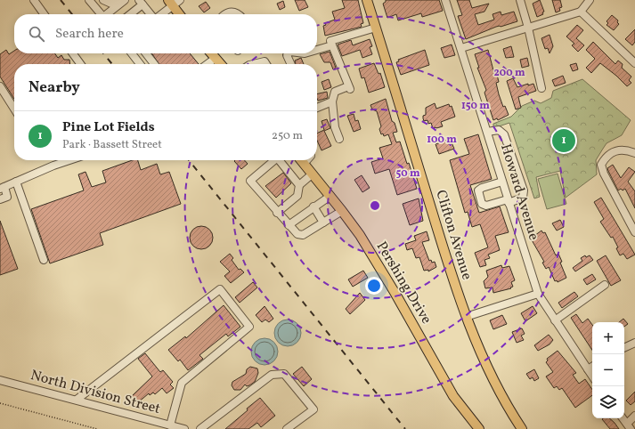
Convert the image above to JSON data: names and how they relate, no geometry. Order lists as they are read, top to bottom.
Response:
{
  "streets": {
    "main road": ["Clifton Avenue", "Pershing Drive"],
    "street": ["Howard Avenue", "North Division Street"]
  },
  "page": {
    "search": "Search here",
    "heading": "Nearby",
    "list": [
      {
        "mark": "1",
        "name": "Pine Lot Fields",
        "note": "Park · Bassett Street",
        "value": "250 m"
      }
    ],
    "pins": "1",
    "map_buttons": ["+", "−"]
  },
  "rings": [
    "200 m",
    "150 m",
    "100 m",
    "50 m"
  ]
}
